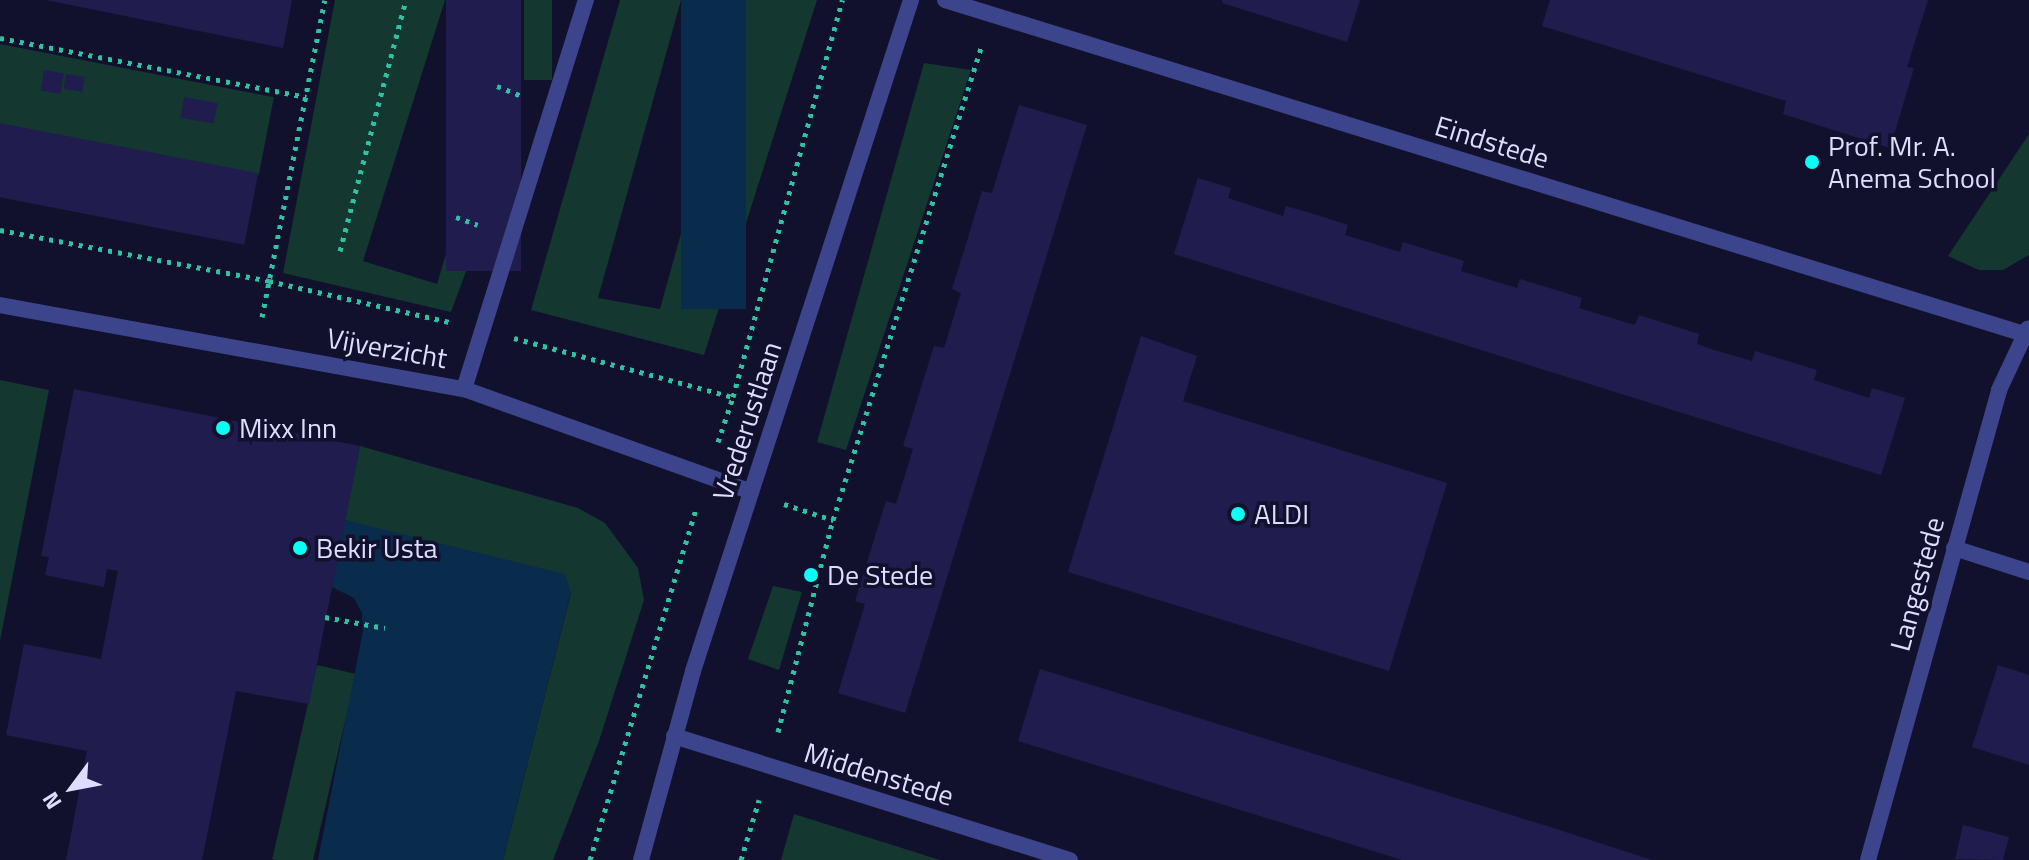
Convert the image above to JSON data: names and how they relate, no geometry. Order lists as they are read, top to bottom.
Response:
{
  "streets": {
    "street": [
      "Eindstede",
      "Vijverzicht",
      "Vrederustlaan",
      "Langestede",
      "Middenstede"
    ]
  },
  "crossings": [
    ["Eindstede", "Langestede"],
    ["Vijverzicht", "Vrederustlaan"],
    ["Vrederustlaan", "Middenstede"]
  ],
  "places": [
    "Prof. Mr. A. Anema School",
    "Mixx Inn",
    "ALDI",
    "Bekir Usta",
    "De Stede"
  ],
  "north": "bottom left"
}
